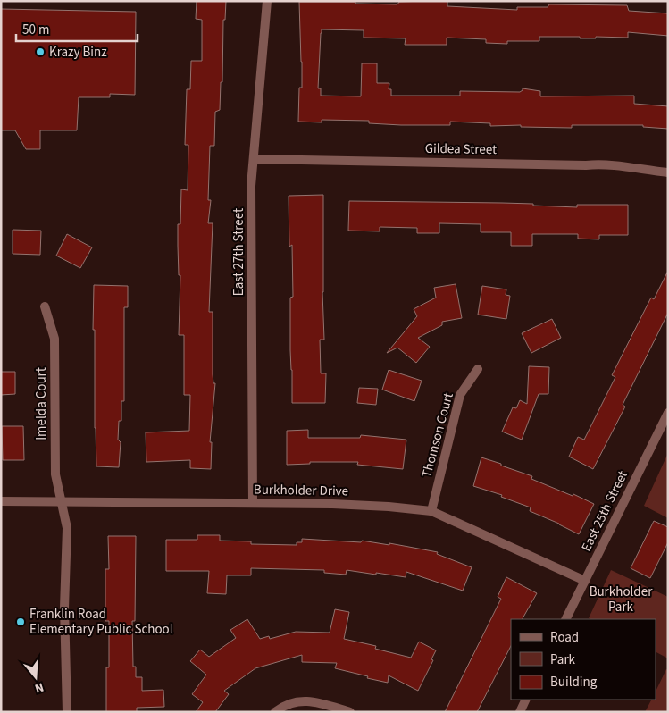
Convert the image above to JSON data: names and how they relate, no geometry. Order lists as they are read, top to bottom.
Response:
{
  "streets": {
    "street": [
      "Gildea Street",
      "East 27th Street",
      "Imelda Court",
      "Thomson Court",
      "Burkholder Drive",
      "East 25th Street"
    ]
  },
  "crossings": [
    ["Gildea Street", "East 27th Street"],
    ["East 27th Street", "Burkholder Drive"],
    ["Imelda Court", "Burkholder Drive"],
    ["Thomson Court", "Burkholder Drive"],
    ["Burkholder Drive", "East 25th Street"]
  ],
  "parks": ["Burkholder Park"],
  "places": ["Krazy Binz", "Franklin Road Elementary Public School"],
  "legend": ["Road", "Park", "Building"],
  "scale_bar": "50 m",
  "north": "bottom"
}
